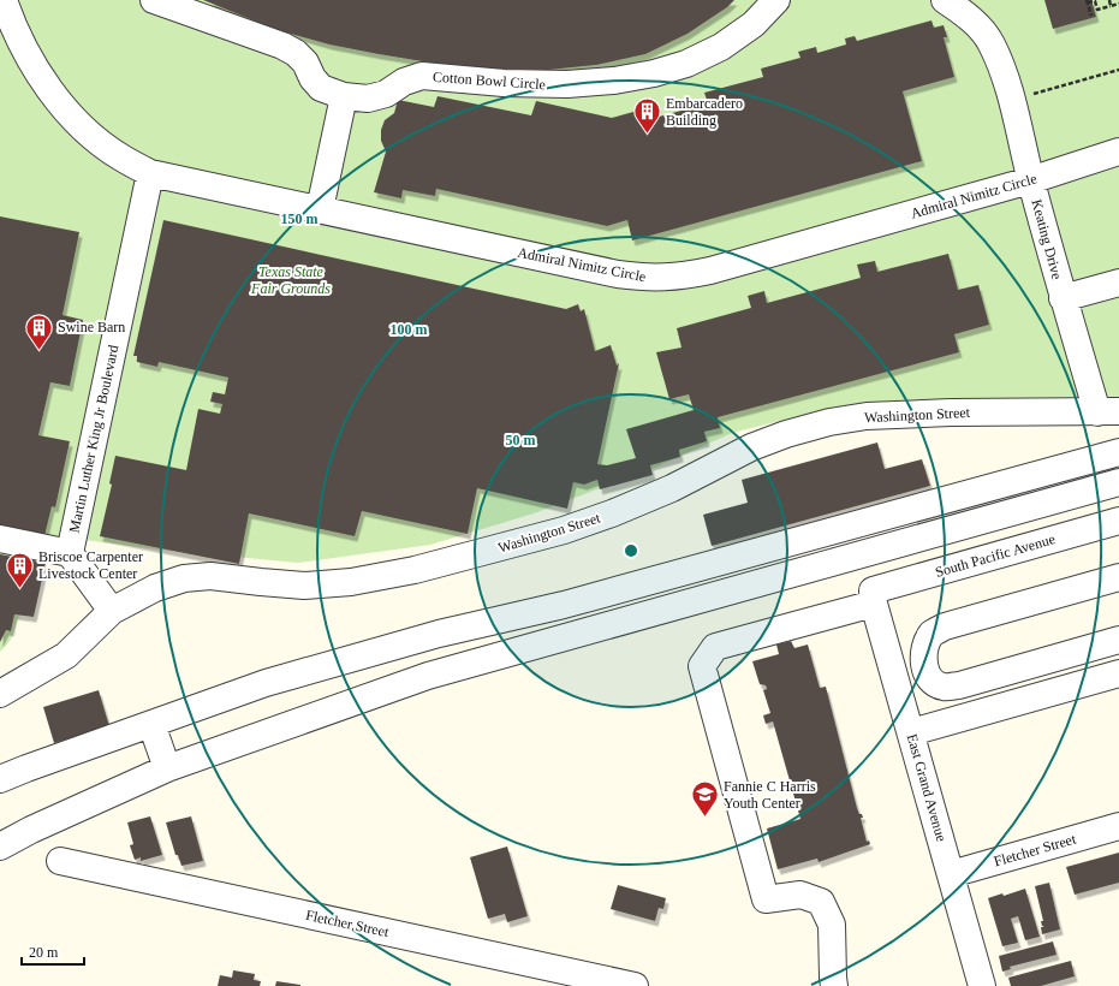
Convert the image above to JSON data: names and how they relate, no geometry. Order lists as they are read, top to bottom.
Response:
{
  "streets": {
    "street": [
      "Cotton Bowl Circle",
      "Admiral Nimitz Circle",
      "Keating Drive",
      "Washington Street",
      "Martin Luther King Jr Boulevard",
      "South Pacific Avenue",
      "East Grand Avenue",
      "Fletcher Street"
    ]
  },
  "crossings": [
    ["Admiral Nimitz Circle", "Keating Drive"],
    ["Admiral Nimitz Circle", "Martin Luther King Jr Boulevard"],
    ["Keating Drive", "Washington Street"],
    ["Washington Street", "Martin Luther King Jr Boulevard"],
    ["South Pacific Avenue", "East Grand Avenue"],
    ["East Grand Avenue", "Fletcher Street"]
  ],
  "parks": ["Texas State Fair Grounds"],
  "places": {
    "building": ["Embarcadero Building", "Swine Barn", "Briscoe Carpenter Livestock Center"],
    "school or university": ["Fannie C Harris Youth Center"]
  },
  "scale_bar": "20 m",
  "rings": ["150 m", "100 m", "50 m"]
}
